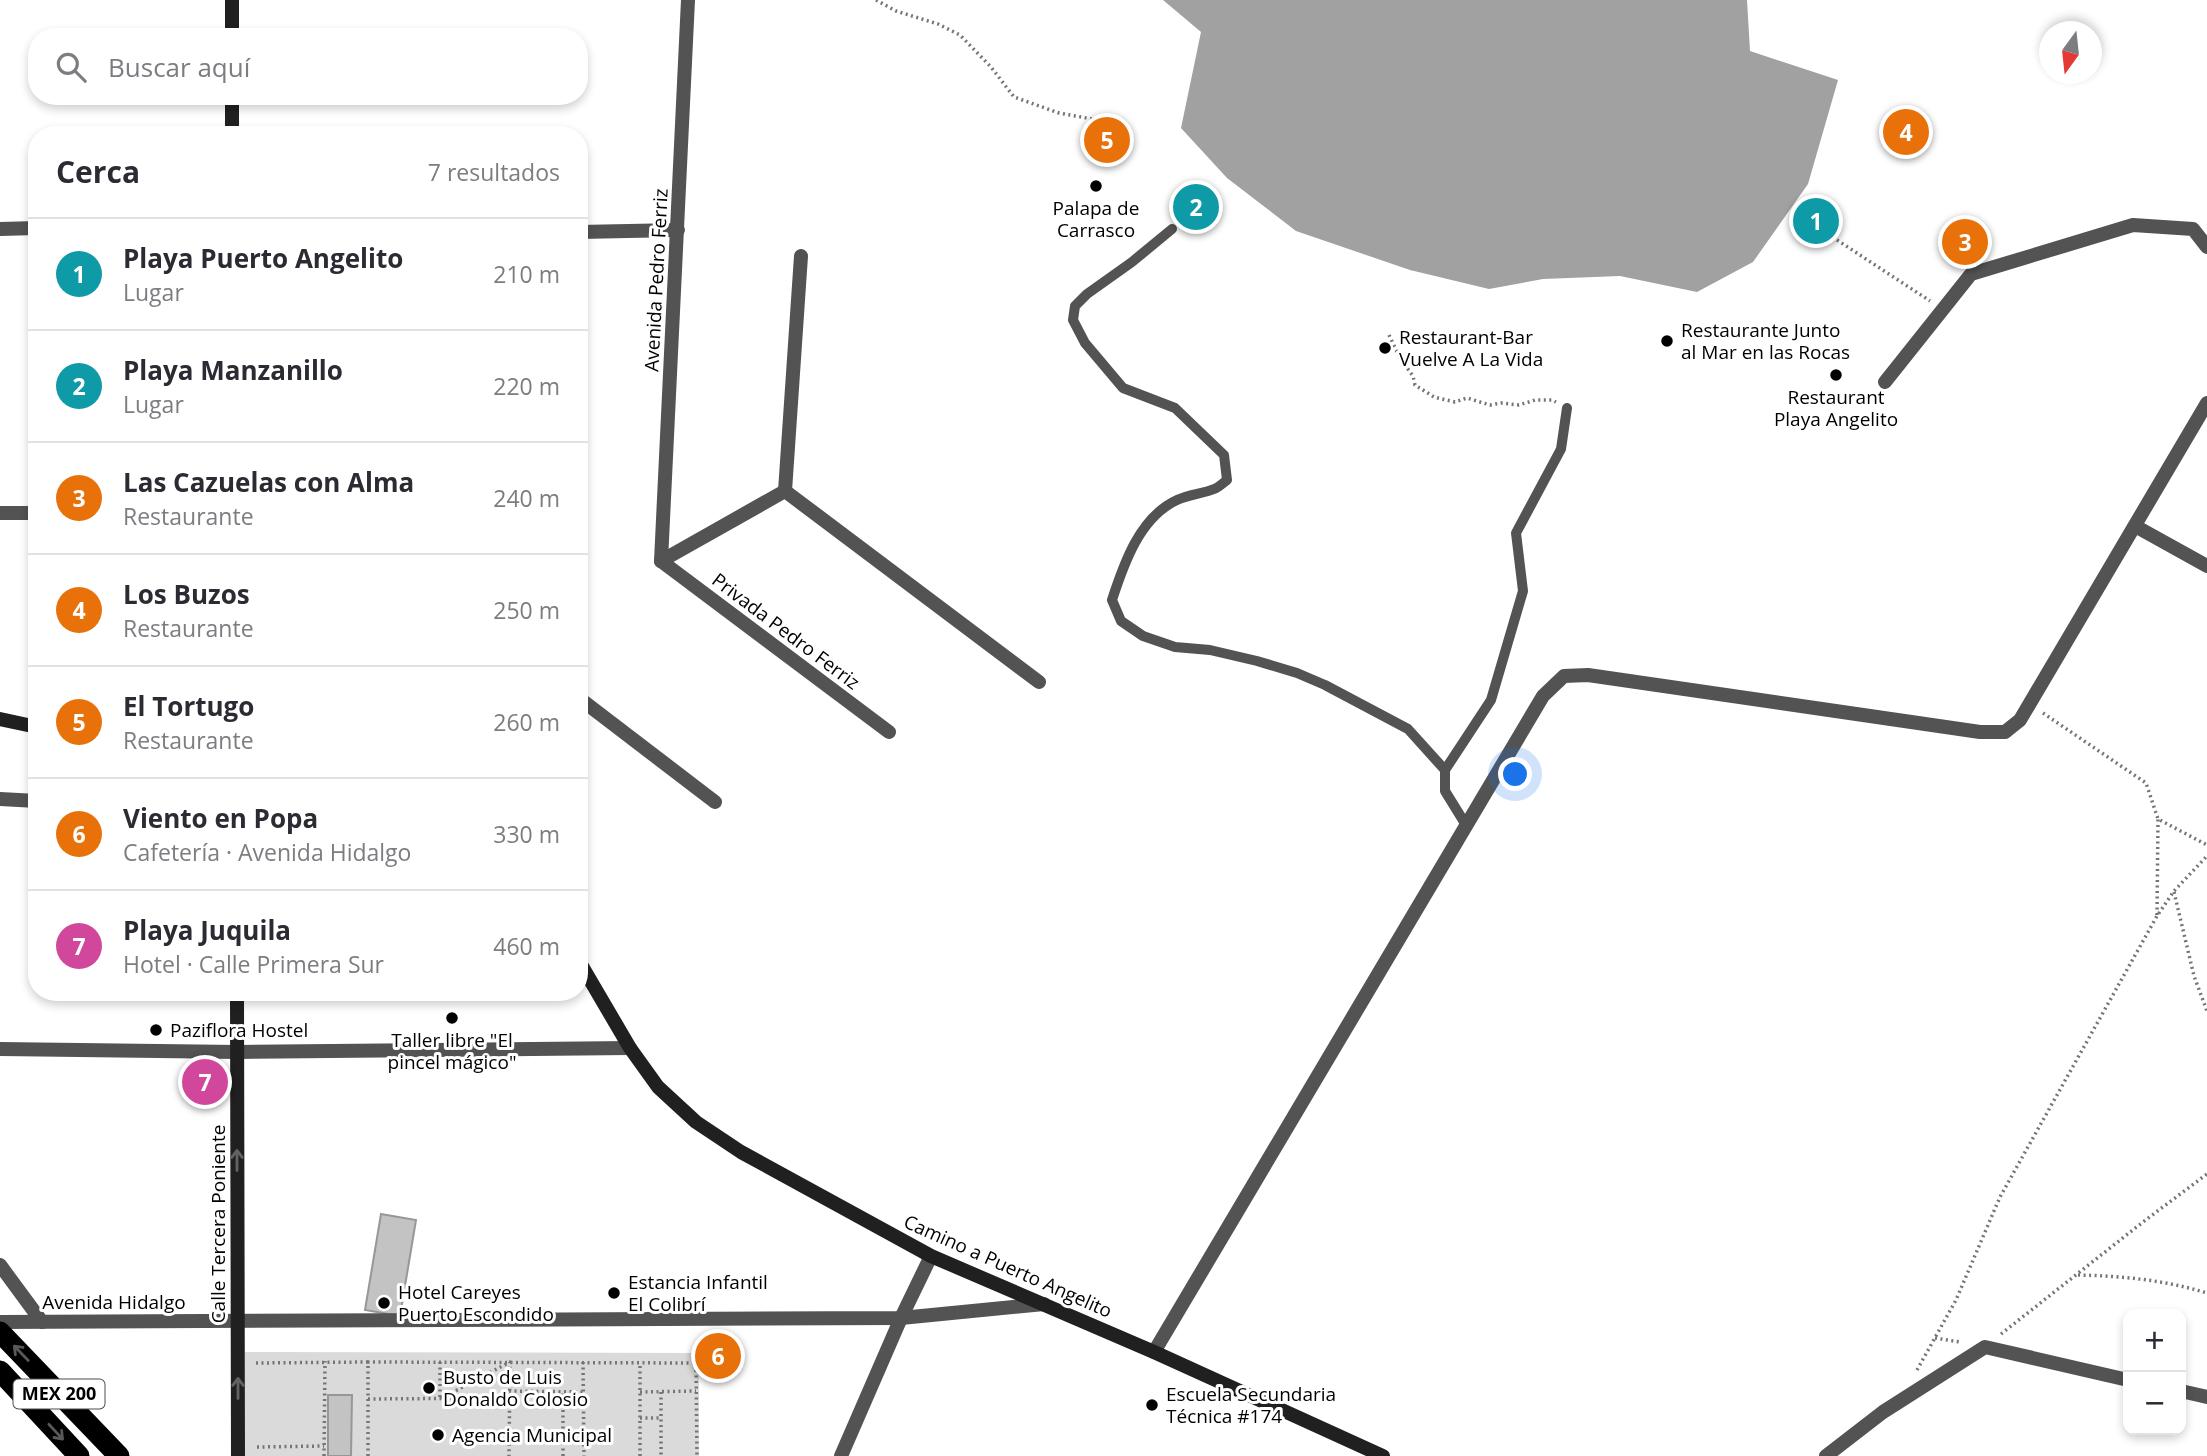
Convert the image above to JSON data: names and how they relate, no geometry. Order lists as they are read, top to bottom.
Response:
{
  "streets": {
    "highway": ["MEX 200"],
    "street": [
      "Avenida Pedro Ferriz",
      "Privada Pedro Ferriz",
      "Calle Tercera Poniente",
      "Camino a Puerto Angelito",
      "Avenida Hidalgo"
    ]
  },
  "crossings": [
    ["Avenida Pedro Ferriz", "Privada Pedro Ferriz"],
    ["Calle Tercera Poniente", "Avenida Hidalgo"],
    ["Camino a Puerto Angelito", "Avenida Hidalgo"]
  ],
  "one_way": ["Calle Tercera Poniente"],
  "places": [
    "Palapa de Carrasco",
    "Restaurante Junto al Mar en las Rocas",
    "Restaurant-Bar Vuelve A La Vida",
    "Restaurant Playa Angelito",
    "Taller libre \"El pincel mágico\"",
    "Paziflora Hostel",
    "Estancia Infantil El Colibrí",
    "Hotel Careyes Puerto Escondido",
    "Busto de Luis Donaldo Colosio",
    "Escuela Secundaria Técnica #174",
    "Agencia Municipal"
  ],
  "north": "bottom",
  "page": {
    "search": "Buscar aquí",
    "pins": [
      "4",
      "5",
      "2",
      "1",
      "3",
      "7",
      "6"
    ],
    "heading": ["Cerca", "7 resultados"],
    "list": [
      {
        "mark": "1",
        "name": "Playa Puerto Angelito",
        "note": "Lugar",
        "value": "210 m"
      },
      {
        "mark": "2",
        "name": "Playa Manzanillo",
        "note": "Lugar",
        "value": "220 m"
      },
      {
        "mark": "3",
        "name": "Las Cazuelas con Alma",
        "note": "Restaurante",
        "value": "240 m"
      },
      {
        "mark": "4",
        "name": "Los Buzos",
        "note": "Restaurante",
        "value": "250 m"
      },
      {
        "mark": "5",
        "name": "El Tortugo",
        "note": "Restaurante",
        "value": "260 m"
      },
      {
        "mark": "6",
        "name": "Viento en Popa",
        "note": "Cafetería · Avenida Hidalgo",
        "value": "330 m"
      },
      {
        "mark": "7",
        "name": "Playa Juquila",
        "note": "Hotel · Calle Primera Sur",
        "value": "460 m"
      }
    ],
    "map_buttons": ["+", "−"]
  }
}
